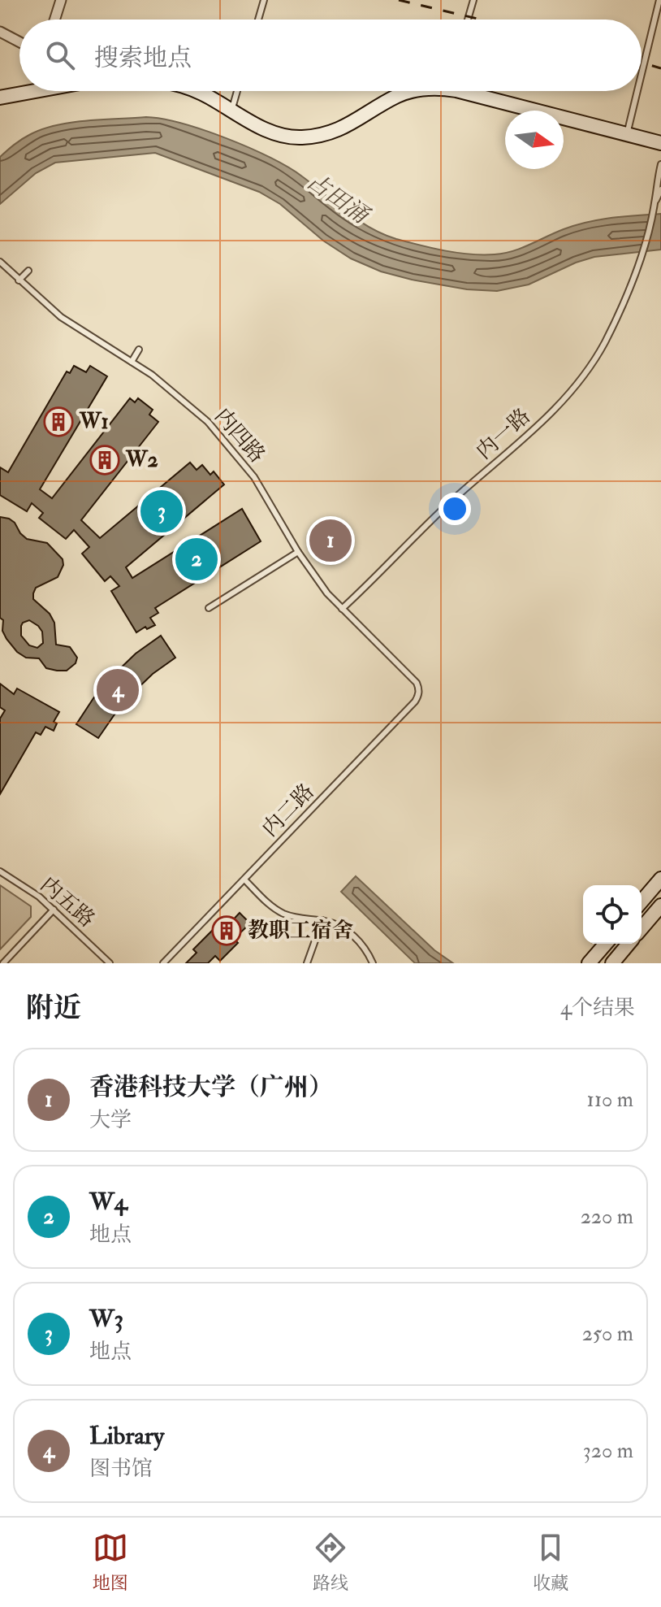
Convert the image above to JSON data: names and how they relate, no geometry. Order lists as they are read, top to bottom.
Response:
{
  "streets": {
    "lane": [
      "内一路",
      "内四路",
      "内二路",
      "内五路"
    ]
  },
  "crossings": [
    ["内一路", "内四路"],
    ["内四路", "内二路"]
  ],
  "water": ["占田涌"],
  "places": {
    "building": ["W1", "W2", "教职工宿舍"]
  },
  "north": "right",
  "page": {
    "search": "搜索地点",
    "pins": [
      "3",
      "1",
      "2",
      "4"
    ],
    "heading": ["附近", "4个结果"],
    "list": [
      {
        "mark": "1",
        "name": "香港科技大学（广州）",
        "note": "大学",
        "value": "110 m"
      },
      {
        "mark": "2",
        "name": "W4",
        "note": "地点",
        "value": "220 m"
      },
      {
        "mark": "3",
        "name": "W3",
        "note": "地点",
        "value": "250 m"
      },
      {
        "mark": "4",
        "name": "Library",
        "note": "图书馆",
        "value": "320 m"
      }
    ],
    "nav": ["地图", "路线", "收藏"]
  }
}
